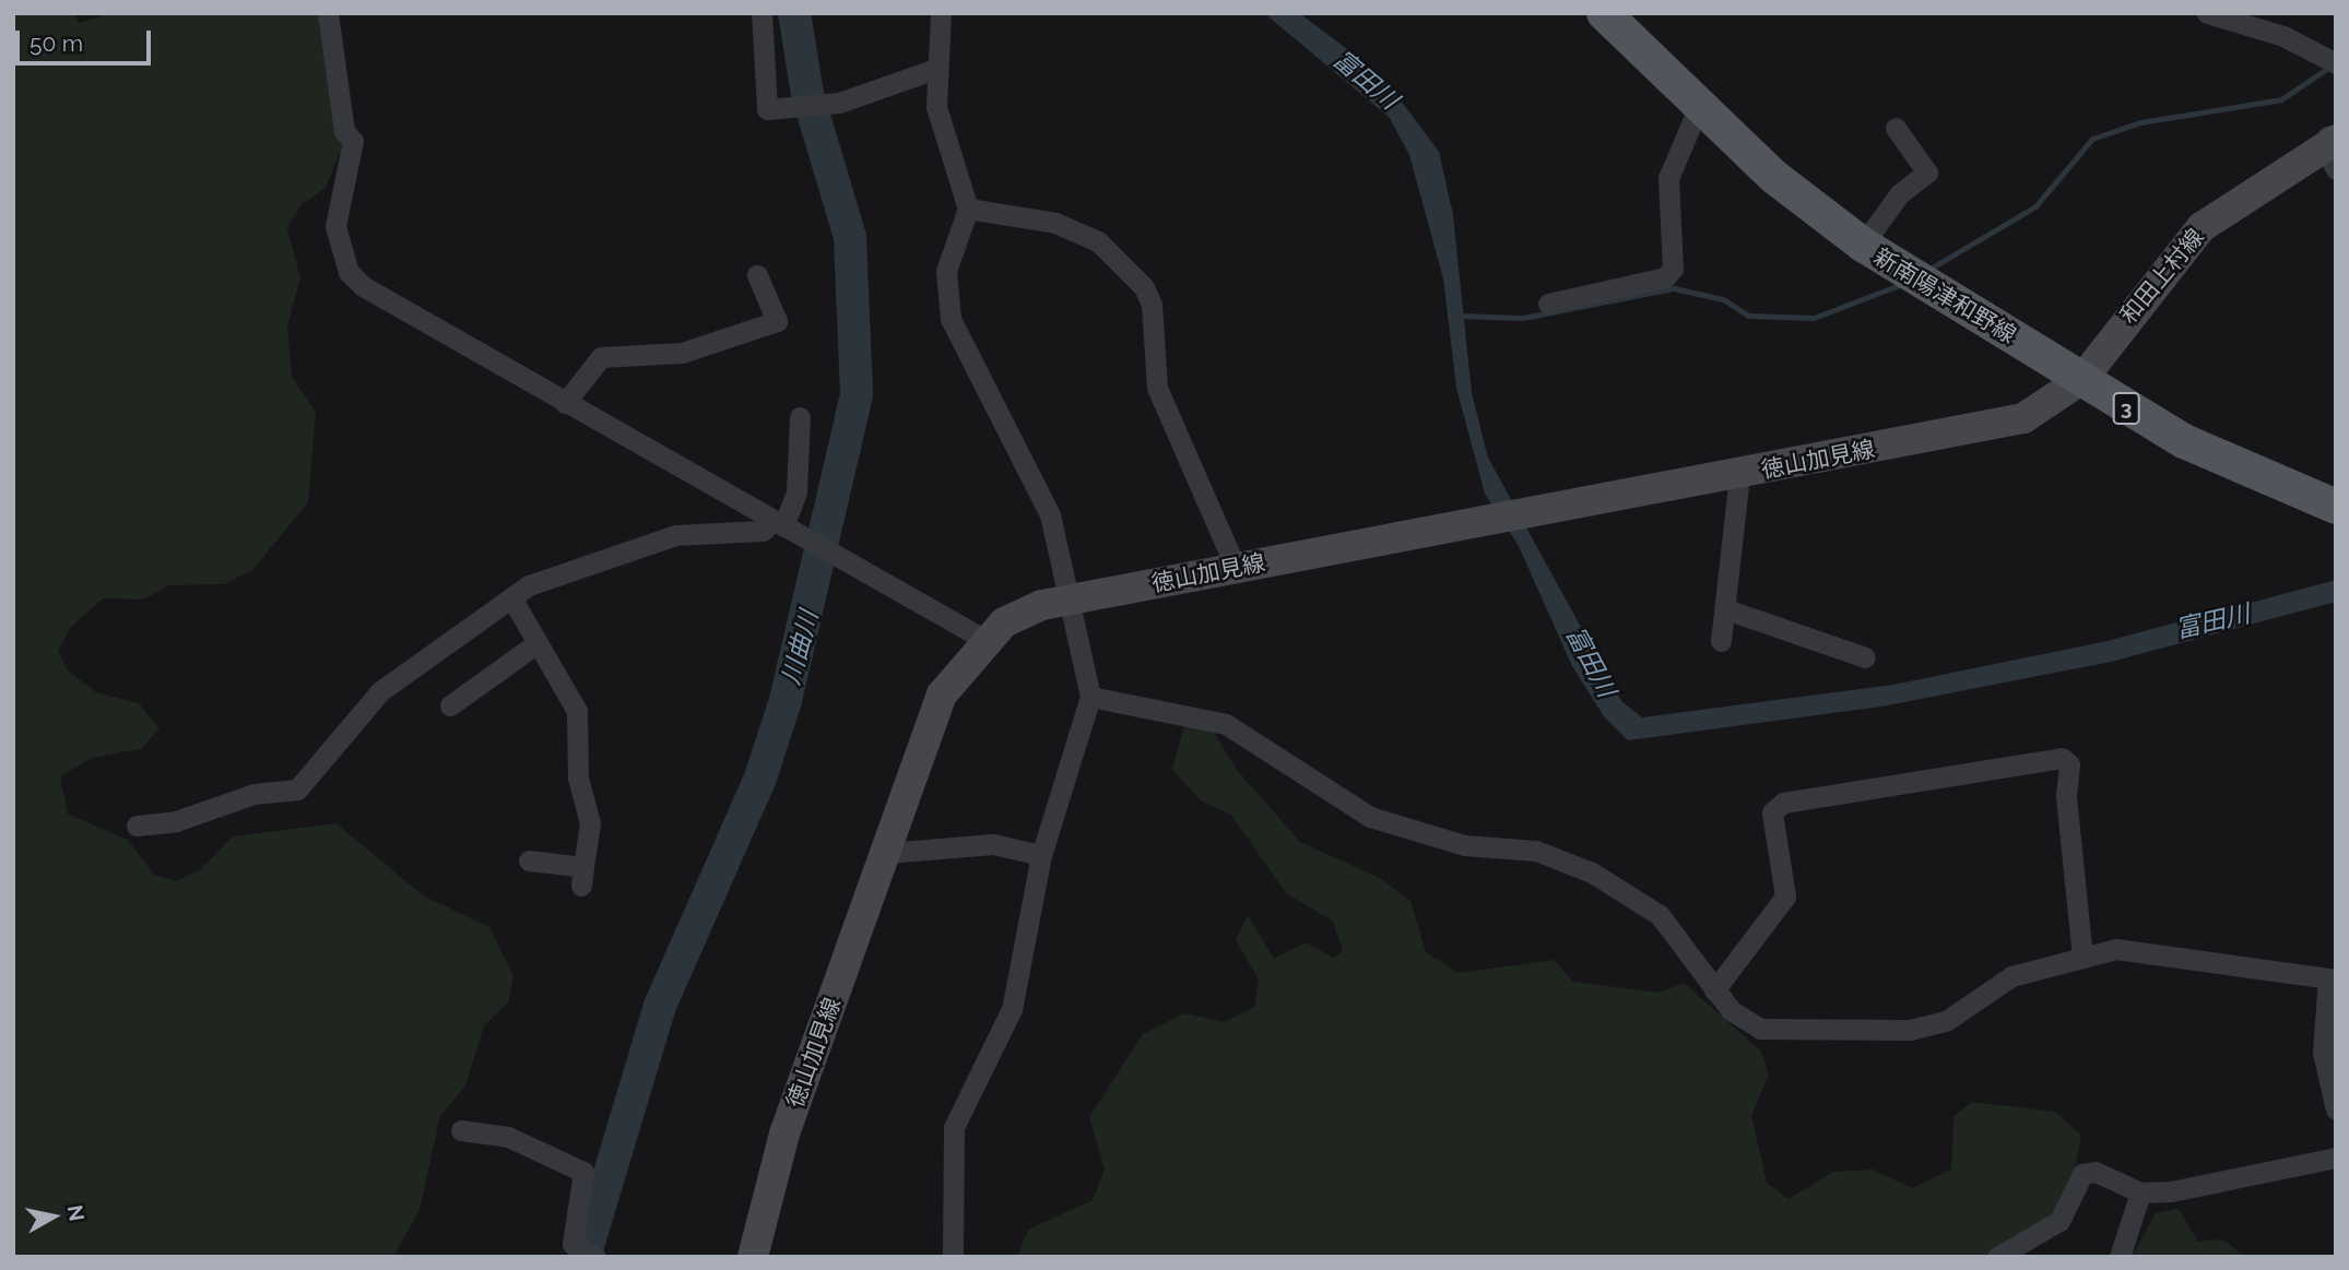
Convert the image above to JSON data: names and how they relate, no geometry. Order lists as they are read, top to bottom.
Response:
{
  "streets": {
    "main road": ["新南陽津和野線", "3"],
    "street": ["和田上村線", "徳山加見線"]
  },
  "crossings": [
    ["和田上村線", "新南陽津和野線"],
    ["和田上村線", "徳山加見線"],
    ["新南陽津和野線", "徳山加見線"]
  ],
  "water": ["富田川", "川曲川"],
  "scale_bar": "50 m",
  "north": "right"
}
